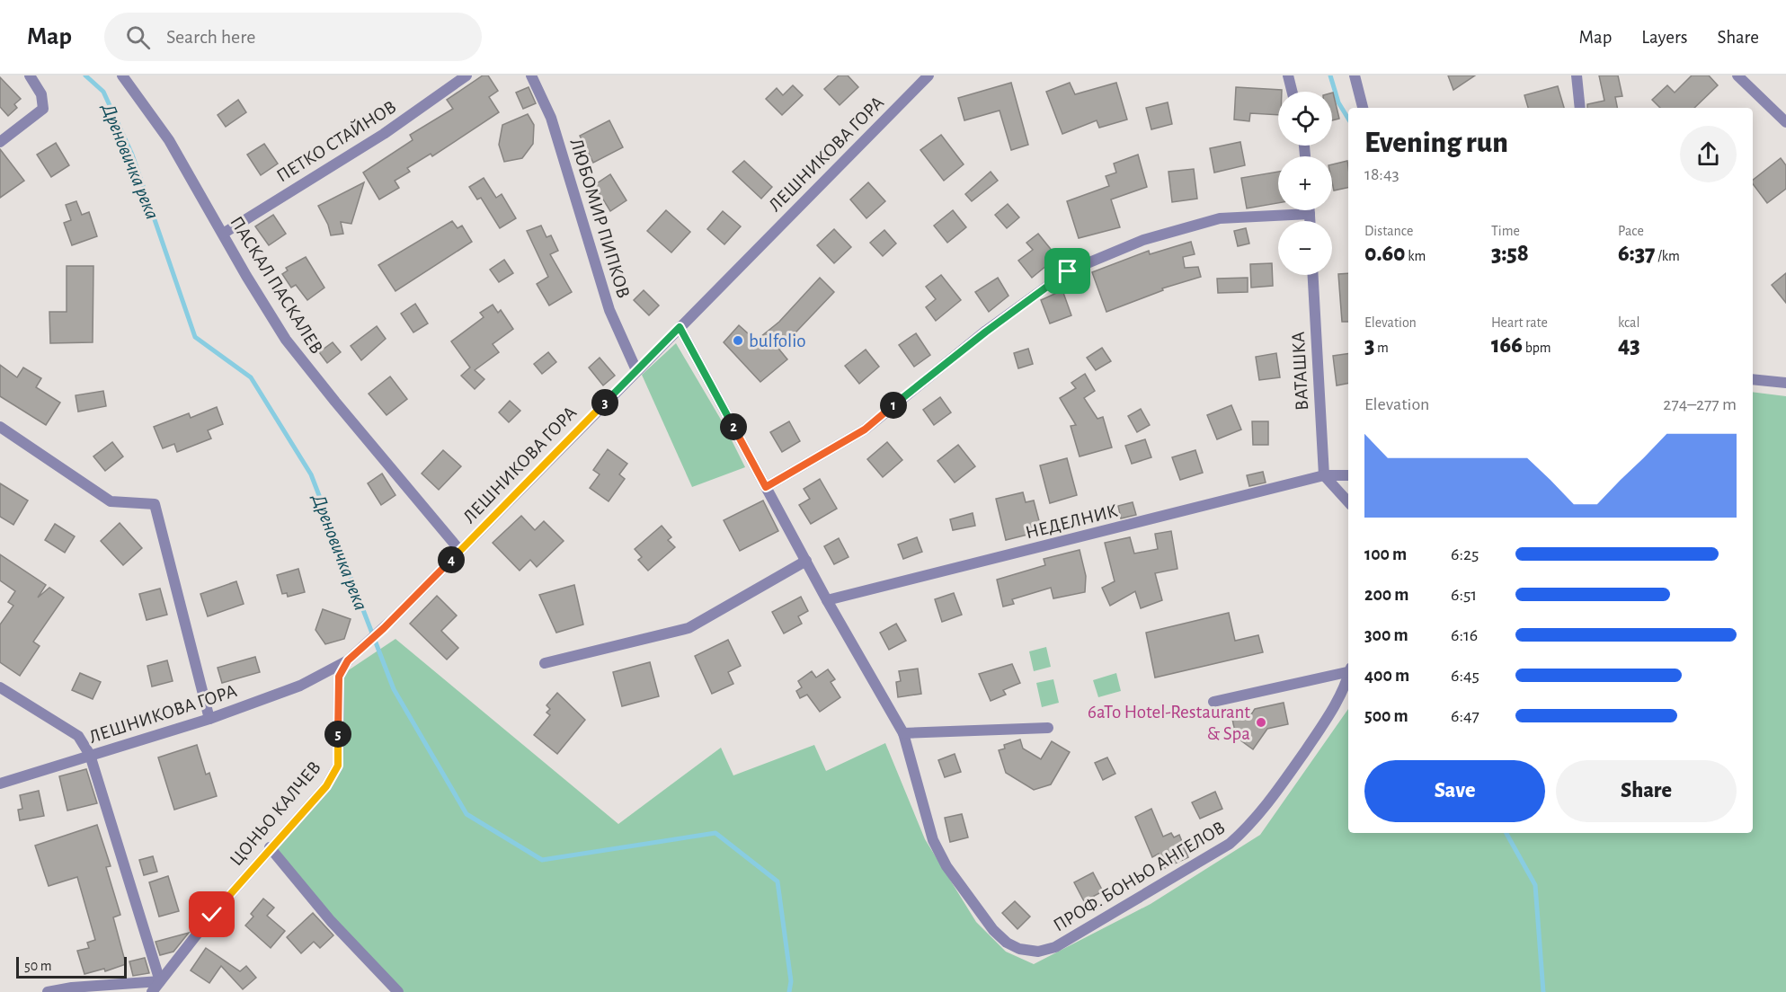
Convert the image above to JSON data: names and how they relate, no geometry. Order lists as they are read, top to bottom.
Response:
{
  "streets": {
    "street": [
      "ПЕТКО СТАЙНОВ",
      "ЛЕШНИКОВА ГОРА",
      "ЛЮБОМИР ПИПКОВ",
      "ПАСКАЛ ПАСКАЛЕВ",
      "ВАТАШКА",
      "НЕДЕЛНИК",
      "ЦОНЬО КАЛЧЕВ",
      "ПРОФ. БОНЬО АНГЕЛОВ"
    ]
  },
  "crossings": [
    ["ПЕТКО СТАЙНОВ", "ПАСКАЛ ПАСКАЛЕВ"],
    ["ЛЕШНИКОВА ГОРА", "ЛЮБОМИР ПИПКОВ"],
    ["ЛЕШНИКОВА ГОРА", "ПАСКАЛ ПАСКАЛЕВ"],
    ["ЛЕШНИКОВА ГОРА", "ЦОНЬО КАЛЧЕВ"],
    ["ВАТАШКА", "НЕДЕЛНИК"]
  ],
  "water": ["Дреновичка река"],
  "places": ["bulfolio", "6aTo Hotel-Restaurant & Spa"],
  "scale_bar": "50 m",
  "page": {
    "header": "Map",
    "search": "Search here",
    "nav": ["Map", "Layers", "Share"],
    "map_buttons": ["+", "−"],
    "heading": ["Evening run", "18:43"],
    "stats": [
      ["Distance", "0.60 km"],
      ["Time", "3:58"],
      ["Pace", "6:37 /km"],
      ["Elevation", "3 m"],
      ["Heart rate", "166 bpm"],
      ["kcal", "43"]
    ],
    "chart": ["Elevation", "274–277 m"],
    "pins": [
      "3",
      "1",
      "2",
      "4",
      "5"
    ],
    "list": [
      {
        "name": "100 m",
        "note": "6:25"
      },
      {
        "name": "200 m",
        "note": "6:51"
      },
      {
        "name": "300 m",
        "note": "6:16"
      },
      {
        "name": "400 m",
        "note": "6:45"
      },
      {
        "name": "500 m",
        "note": "6:47"
      }
    ],
    "buttons": ["Save", "Share"],
    "scale": "50 m"
  }
}
